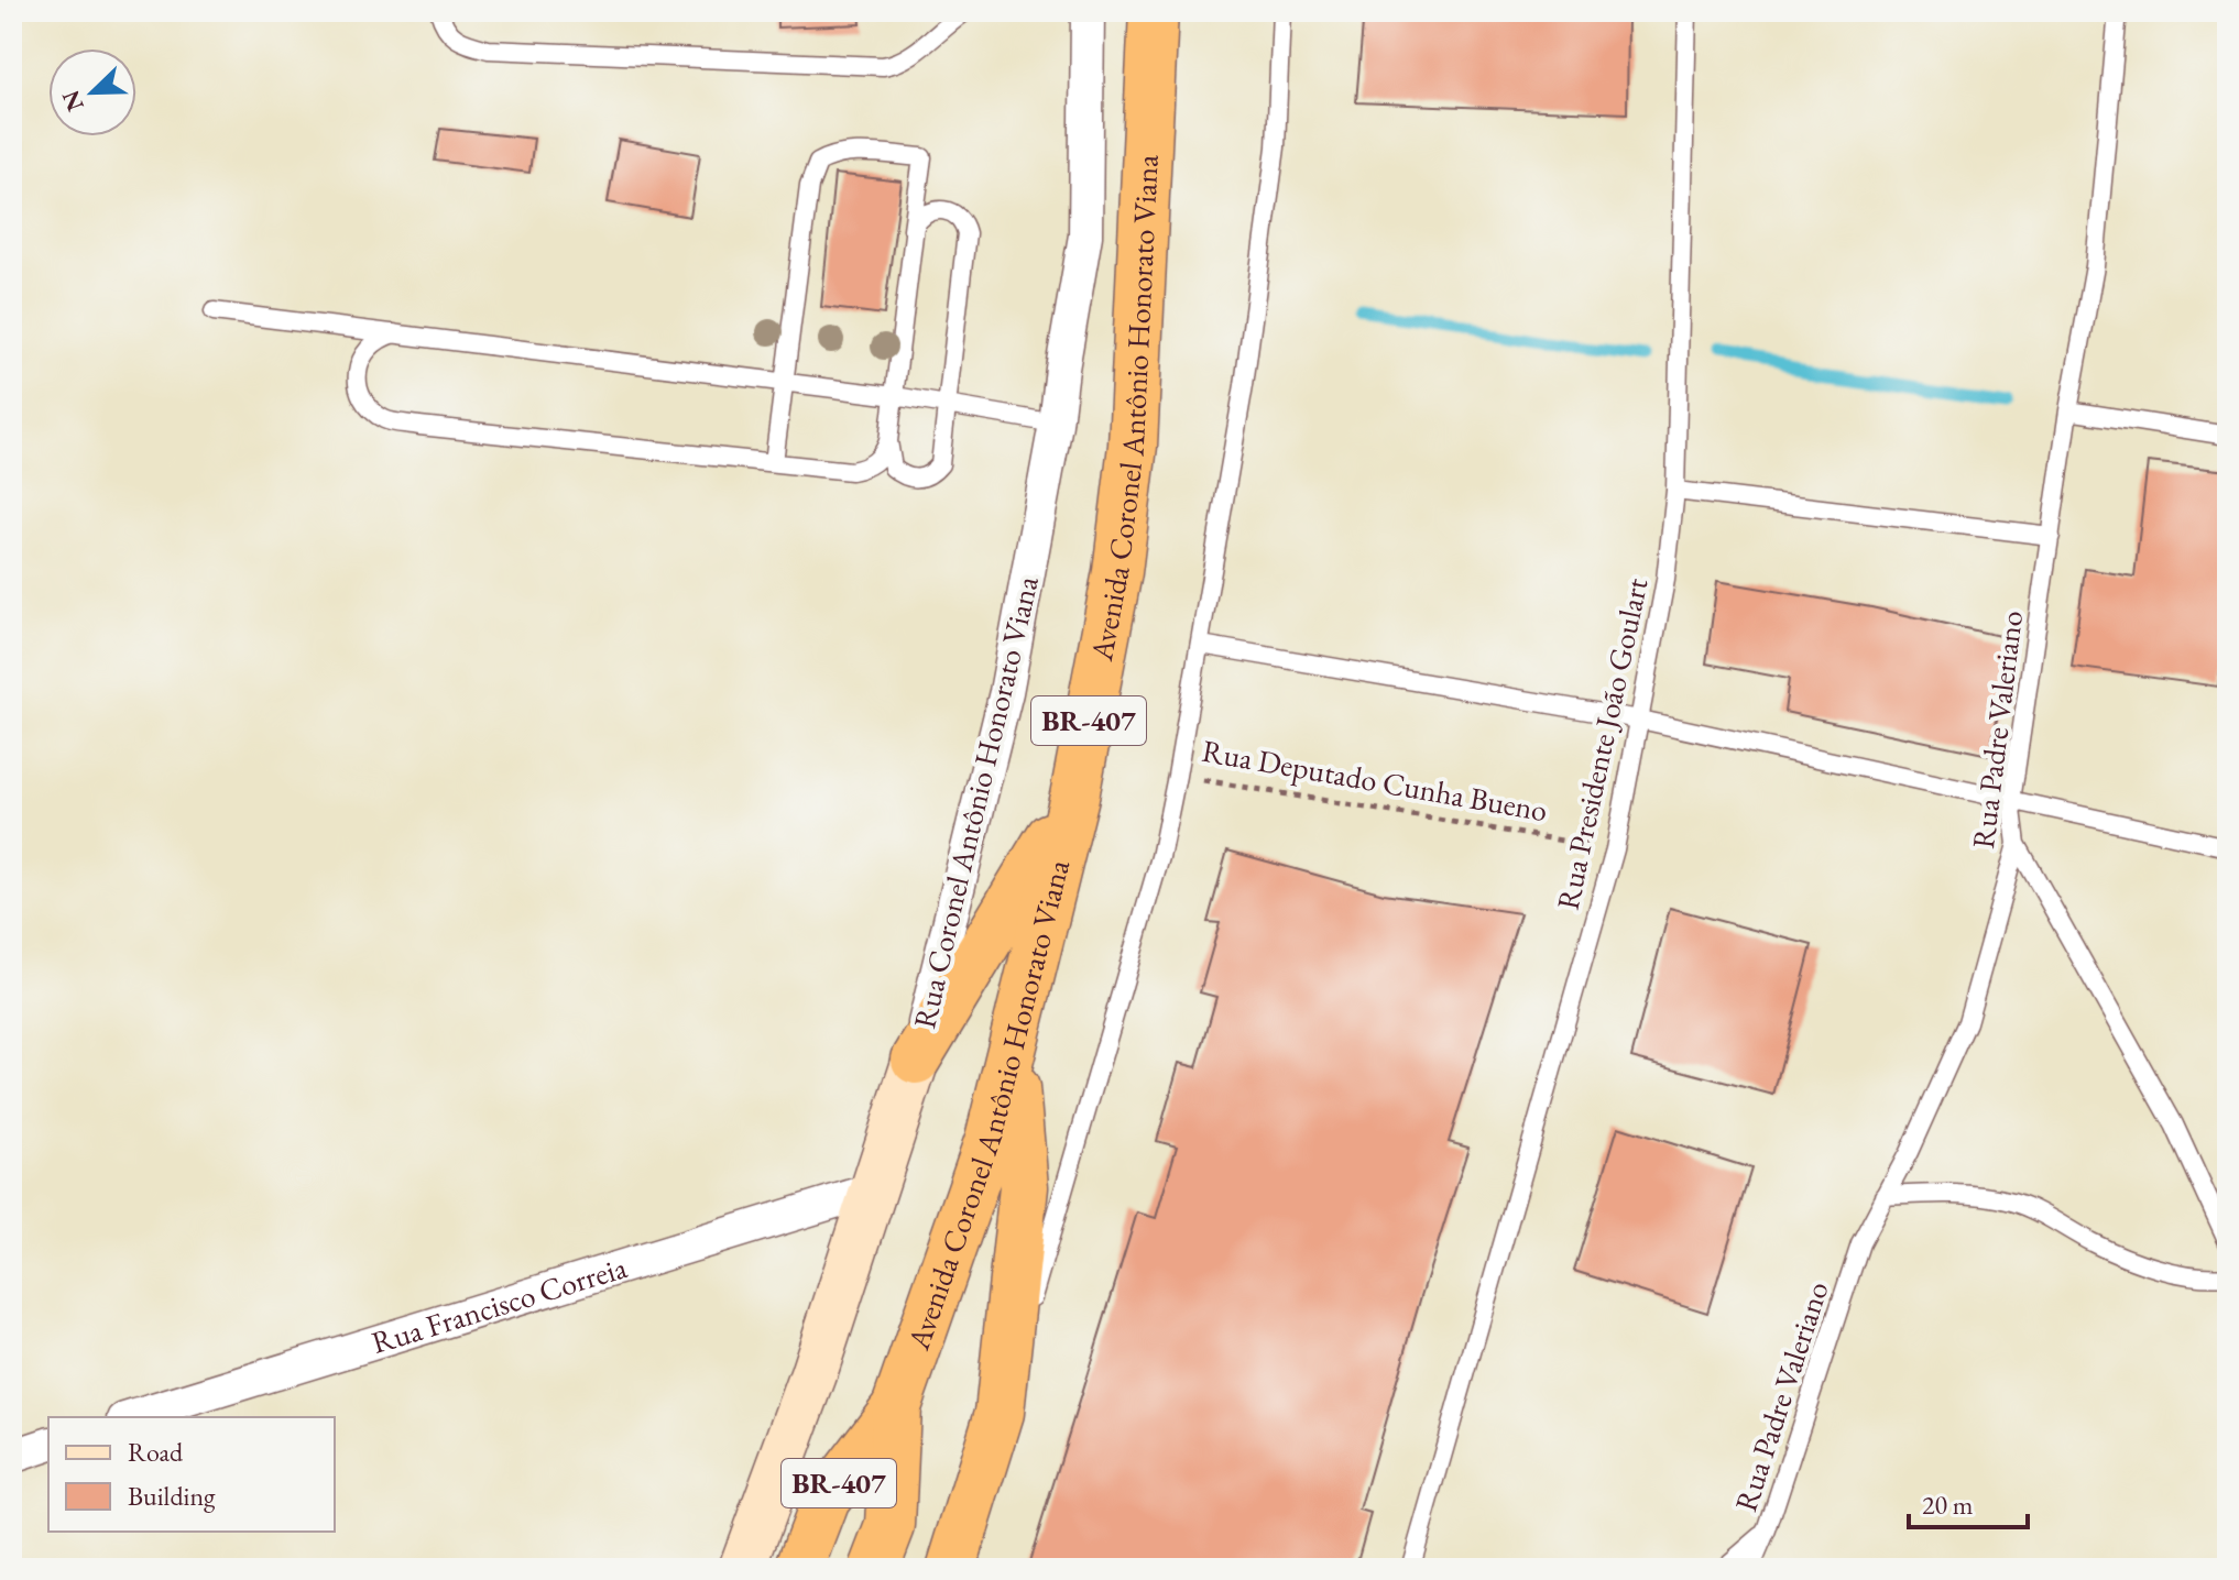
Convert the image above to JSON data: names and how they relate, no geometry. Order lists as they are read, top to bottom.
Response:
{
  "streets": {
    "highway": ["Avenida Coronel Antônio Honorato Viana", "BR-407"],
    "main road": ["Rua Coronel Antônio Honorato Viana"],
    "street": ["Rua Francisco Correia"],
    "lane": ["Rua Padre Valeriano", "Rua Presidente João Goulart"],
    "path": ["Rua Deputado Cunha Bueno"]
  },
  "crossings": [
    ["Avenida Coronel Antônio Honorato Viana", "BR-407"],
    ["Rua Presidente João Goulart", "Rua Deputado Cunha Bueno"],
    ["Rua Coronel Antônio Honorato Viana", "Rua Francisco Correia"]
  ],
  "legend": ["Road", "Building"],
  "scale_bar": "20 m",
  "north": "bottom left"
}
